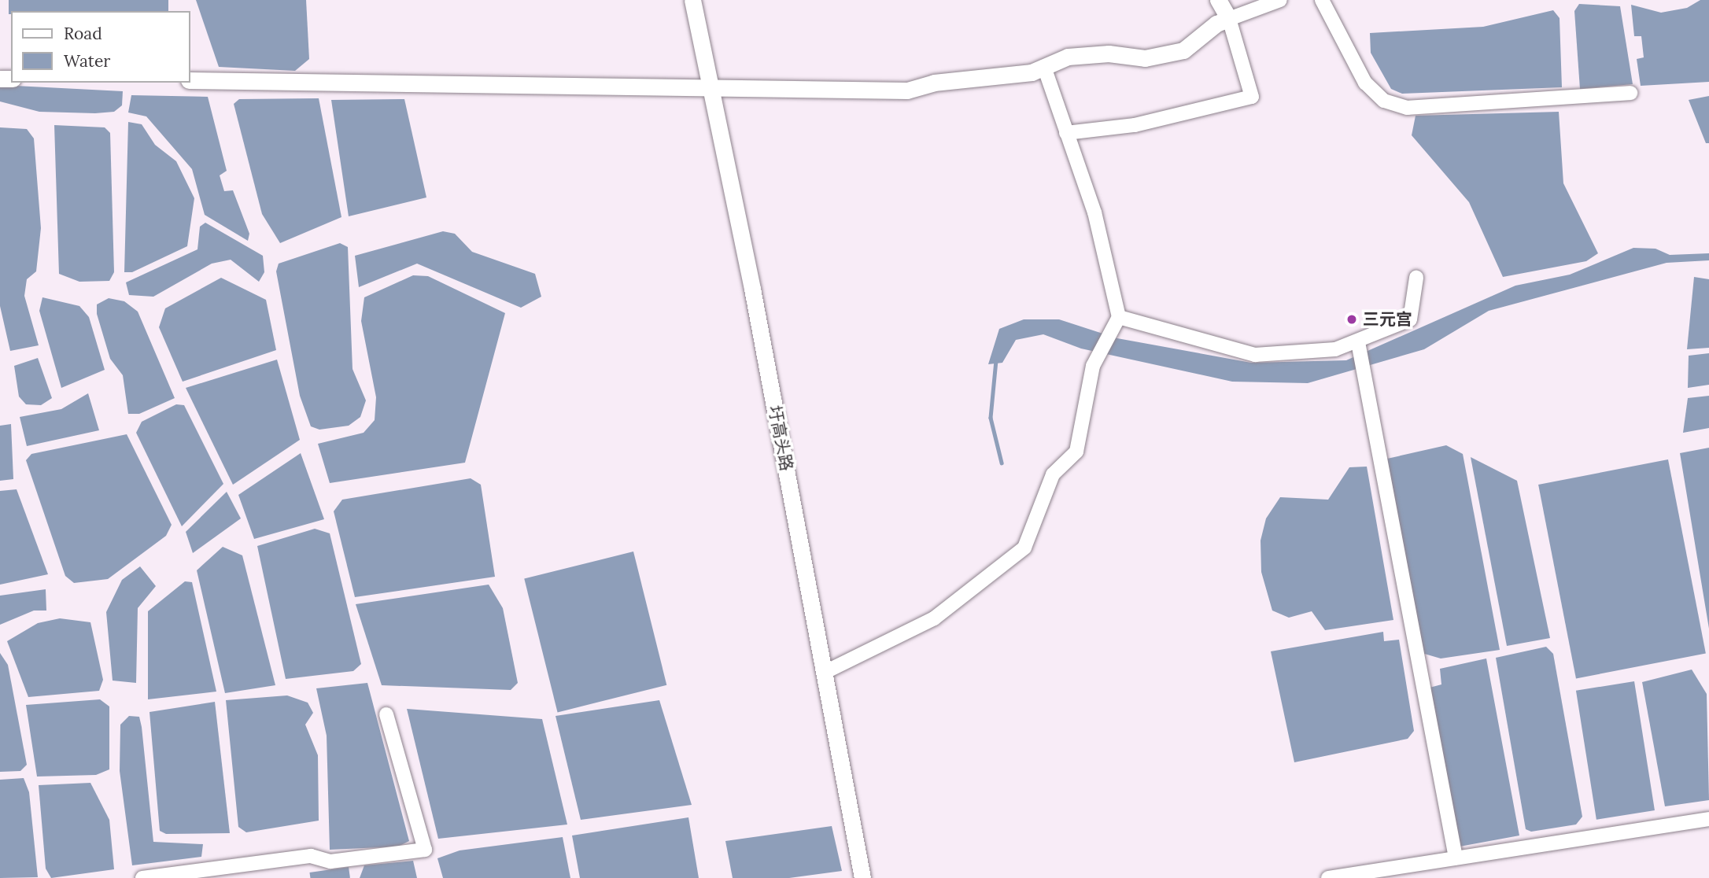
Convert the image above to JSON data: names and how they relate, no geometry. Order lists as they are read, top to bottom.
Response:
{
  "streets": {
    "street": ["圩高头路"]
  },
  "places": ["三元宫"],
  "legend": ["Road", "Water"]
}
